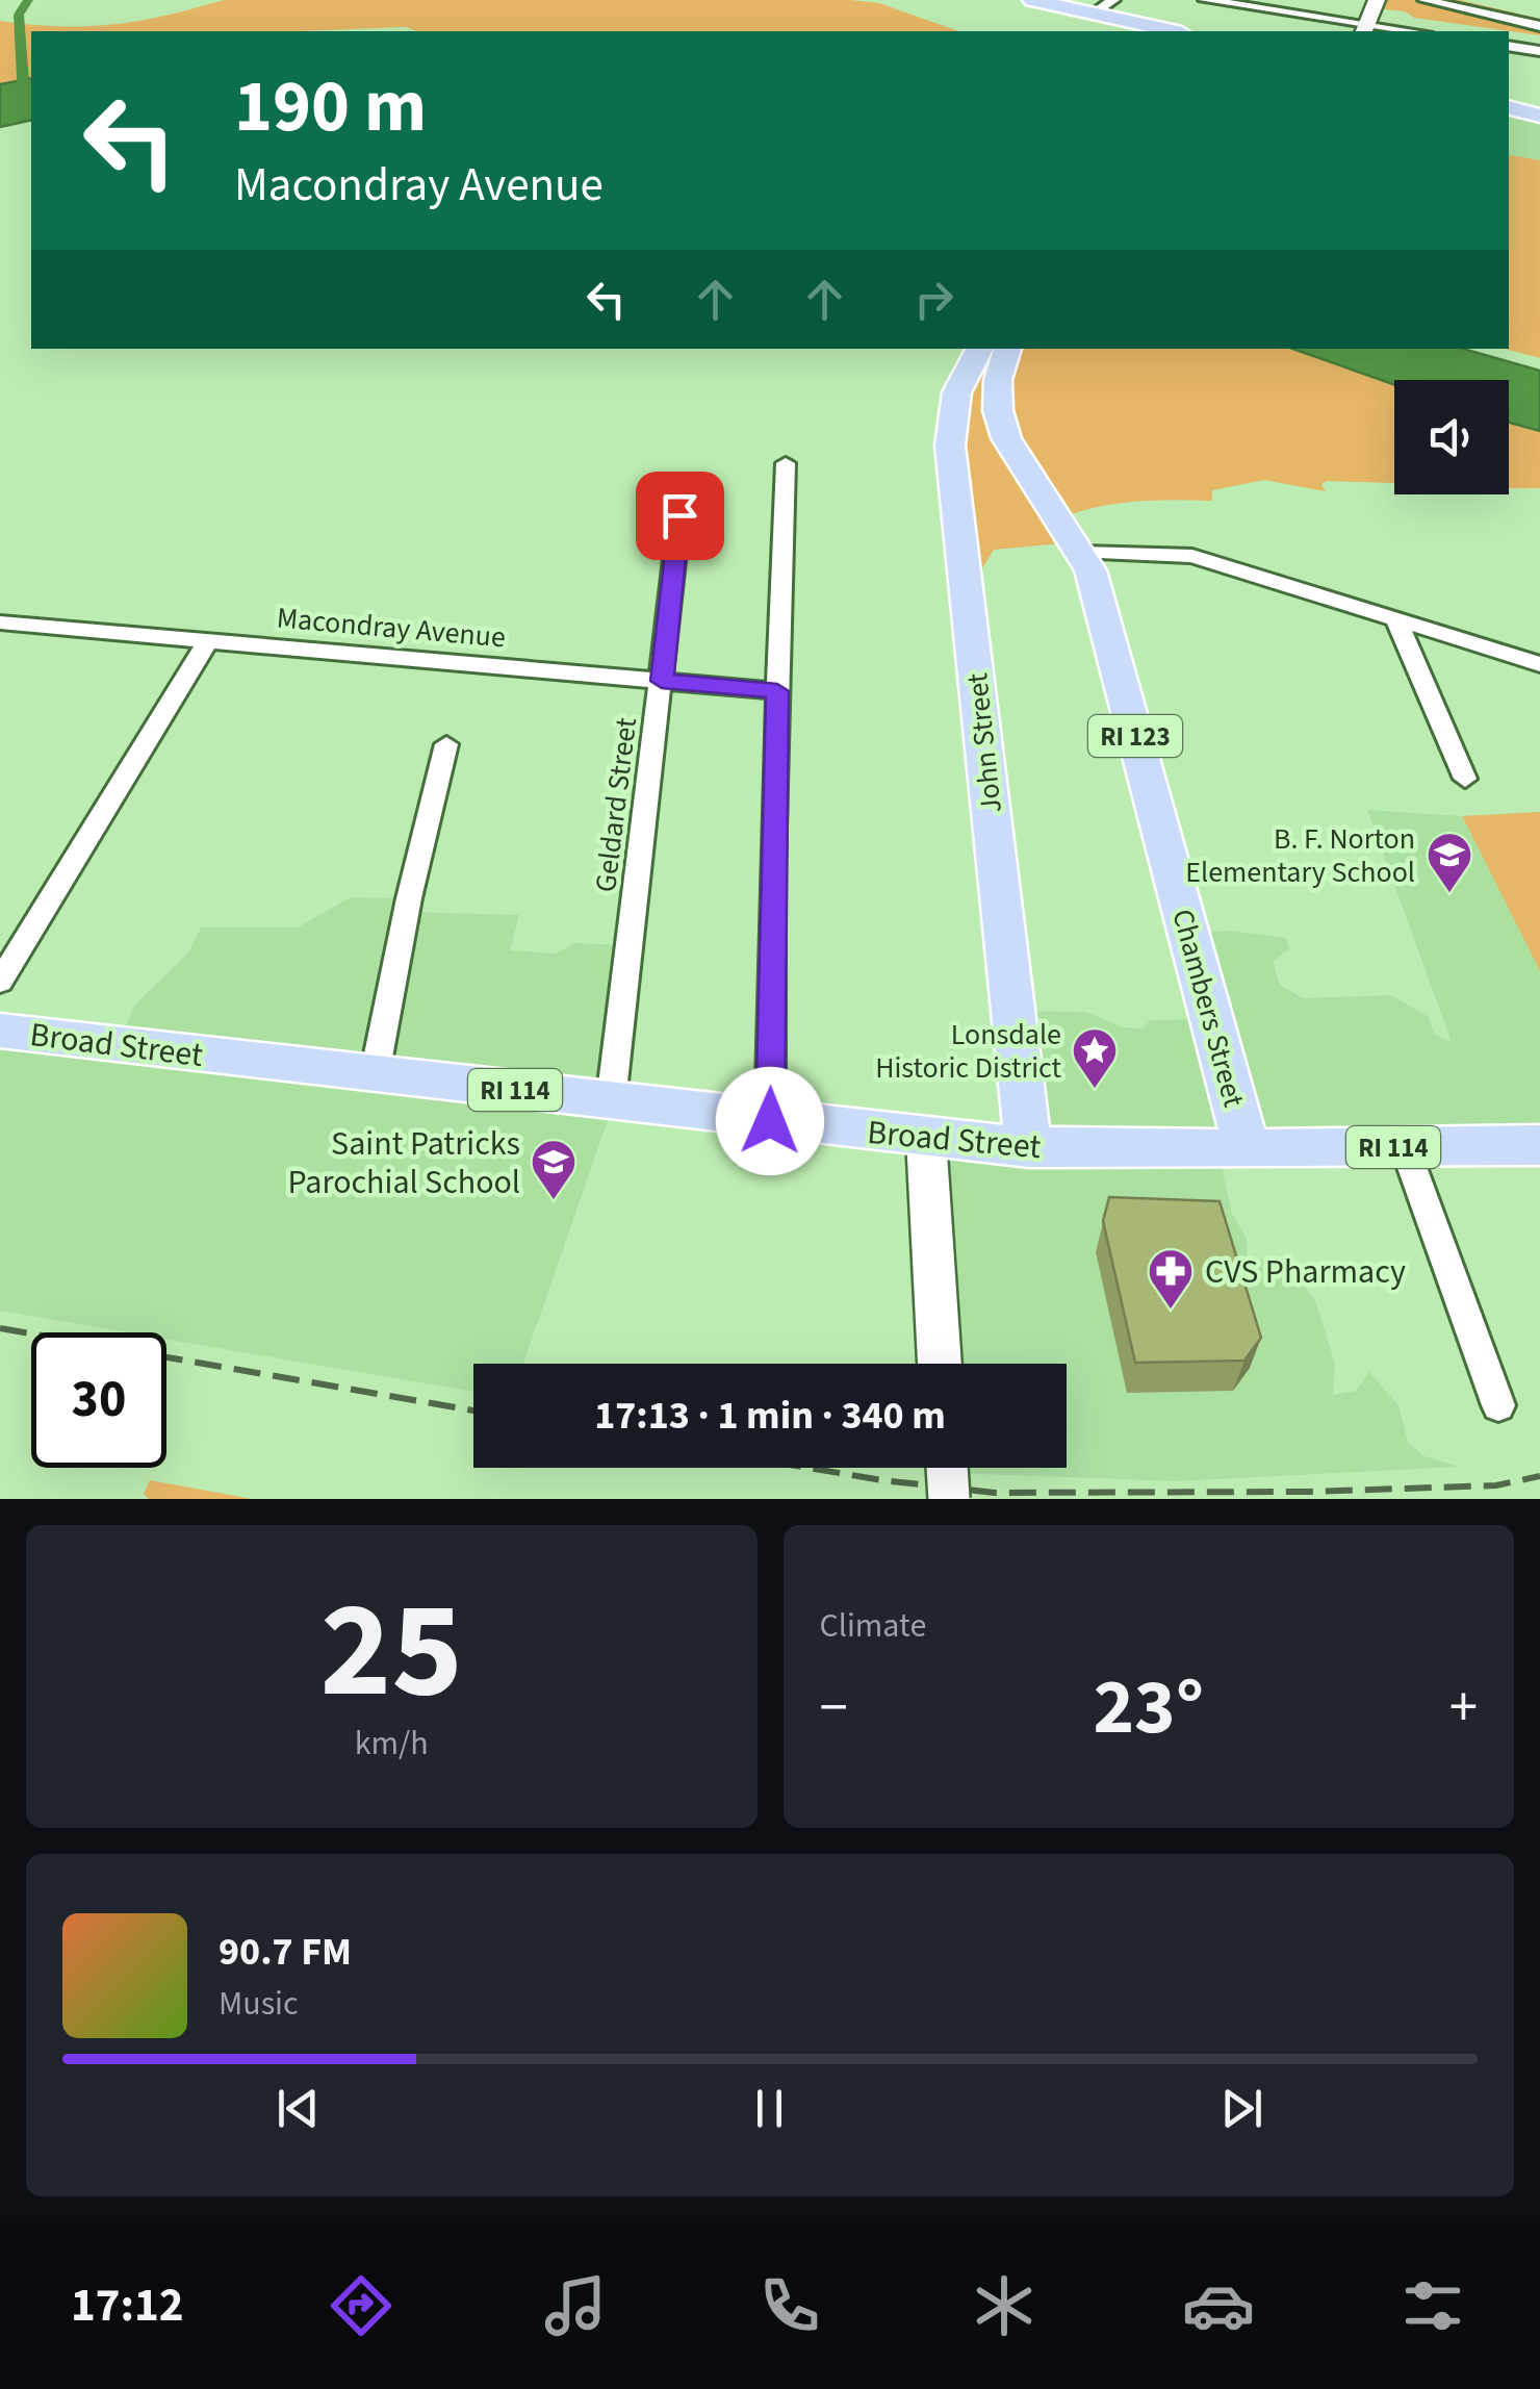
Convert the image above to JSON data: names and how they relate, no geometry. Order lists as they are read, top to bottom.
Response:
{
  "streets": {
    "main road": [
      "RI 123",
      "John Street",
      "Chambers Street",
      "Broad Street",
      "RI 114"
    ],
    "street": ["Macondray Avenue", "Geldard Street"]
  },
  "crossings": [
    ["Macondray Avenue", "Geldard Street"],
    ["John Street", "Chambers Street"],
    ["John Street", "Broad Street"],
    ["Geldard Street", "Broad Street"],
    ["Chambers Street", "Broad Street"]
  ],
  "places": {
    "school or university": ["B. F. Norton Elementary School", "Saint Patricks Parochial School"],
    "place": ["Lonsdale Historic District"],
    "pharmacy": ["CVS Pharmacy"]
  },
  "page": {
    "turn": ["190 m", "Macondray Avenue"],
    "limit": "30",
    "trip": "17:13 · 1 min · 340 m",
    "tile": [
      ["25", "km/h"],
      "Climate"
    ],
    "heat": ["−", "23°", "+"],
    "song": ["90.7 FM", "Music"],
    "tabs": "17:12"
  }
}
